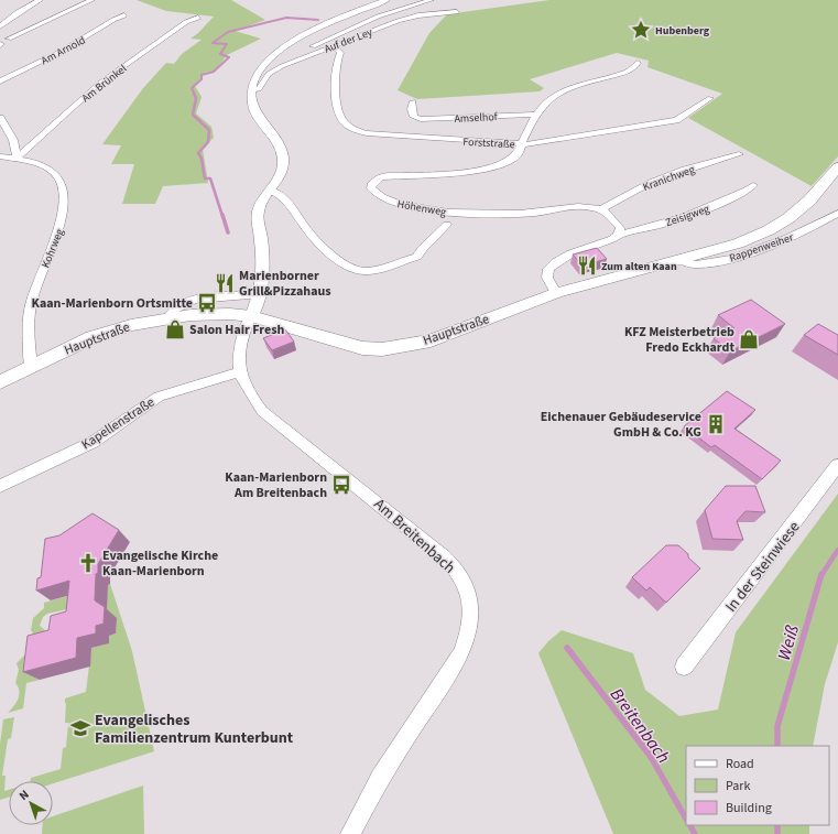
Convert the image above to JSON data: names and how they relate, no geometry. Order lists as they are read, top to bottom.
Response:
{
  "streets": {
    "main road": ["Hauptstraße"],
    "street": [
      "Auf der Ley",
      "Am Arnold",
      "Am Brünkel",
      "Amselhof",
      "Forststraße",
      "Kranichweg",
      "Höhenweg",
      "Zeisigweg",
      "Rappenweiher",
      "Kohrweg",
      "Kapellenstraße",
      "Am Breitenbach",
      "In der Steinwiese"
    ]
  },
  "crossings": [
    ["Auf der Ley", "Forststraße"],
    ["Am Brünkel", "Kohrweg"],
    ["Amselhof", "Höhenweg"],
    ["Forststraße", "Höhenweg"],
    ["Kranichweg", "Höhenweg"],
    ["Rappenweiher", "Hauptstraße"],
    ["Kohrweg", "Hauptstraße"],
    ["Hauptstraße", "Am Breitenbach"],
    ["Kapellenstraße", "Am Breitenbach"]
  ],
  "water": ["Weiß", "Breitenbach"],
  "places": {
    "place": ["Hubenberg"],
    "restaurant": ["Zum alten Kaan", "Marienborner Grill&Pizzahaus"],
    "bus stop": ["Kaan-Marienborn Ortsmitte", "Kaan-Marienborn Am Breitenbach"],
    "shop": ["Salon Hair Fresh", "KFZ Meisterbetrieb Fredo Eckhardt"],
    "building": ["Eichenauer Gebäudeservice GmbH & Co. KG"],
    "church": ["Evangelische Kirche Kaan-Marienborn"],
    "school or university": ["Evangelisches Familienzentrum Kunterbunt"]
  },
  "legend": ["Road", "Park", "Building"],
  "north": "top left"
}
